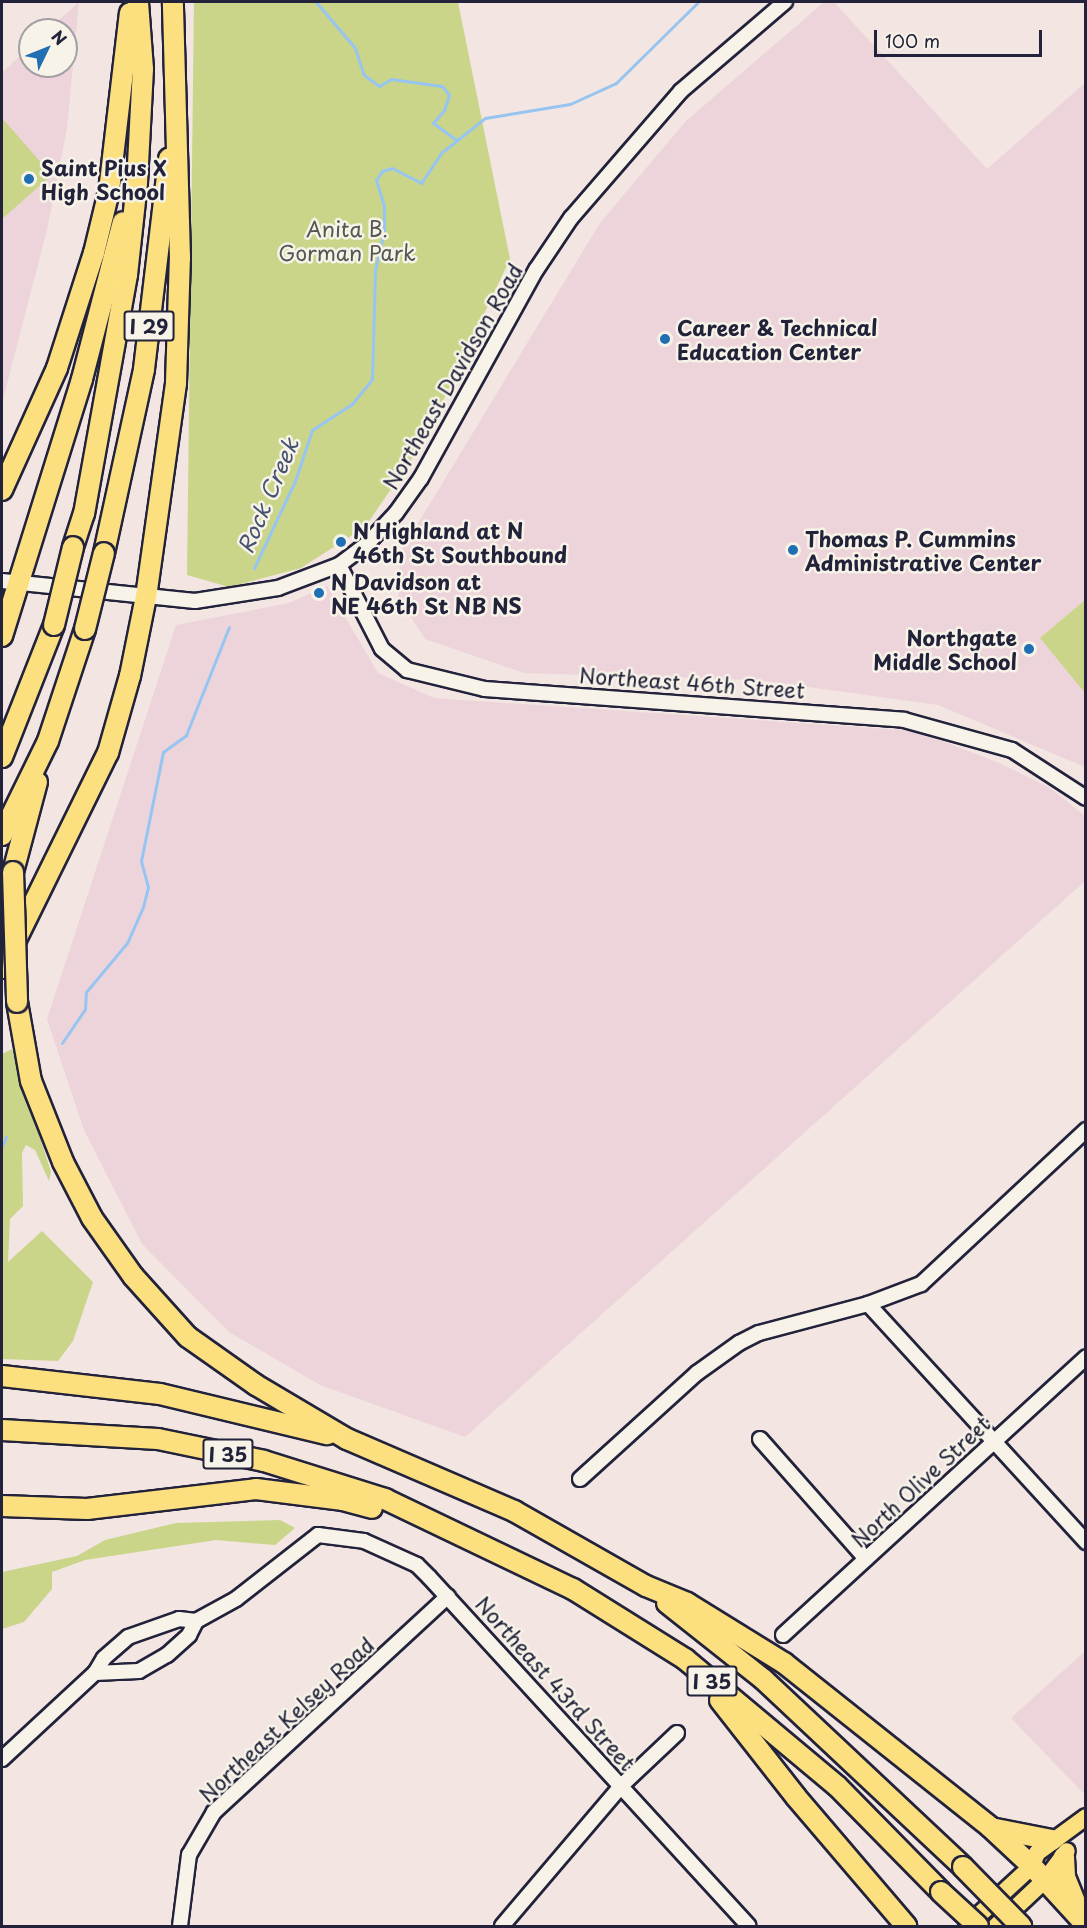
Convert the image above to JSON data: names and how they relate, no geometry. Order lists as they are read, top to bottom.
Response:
{
  "streets": {
    "highway": ["I 29", "I 35"],
    "street": [
      "Northeast Davidson Road",
      "Northeast 46th Street",
      "North Olive Street",
      "Northeast 43rd Street",
      "Northeast Kelsey Road"
    ]
  },
  "crossings": [
    ["Northeast Davidson Road", "Northeast 46th Street"],
    ["Northeast 43rd Street", "Northeast Kelsey Road"]
  ],
  "water": ["Rock Creek"],
  "parks": ["Anita B. Gorman Park"],
  "places": [
    "Saint Pius X High School",
    "Career & Technical Education Center",
    "N Highland at N 46th St Southbound",
    "Thomas P. Cummins Administrative Center",
    "N Davidson at NE 46th St NB NS",
    "Northgate Middle School"
  ],
  "scale_bar": "100 m",
  "north": "top right"
}
